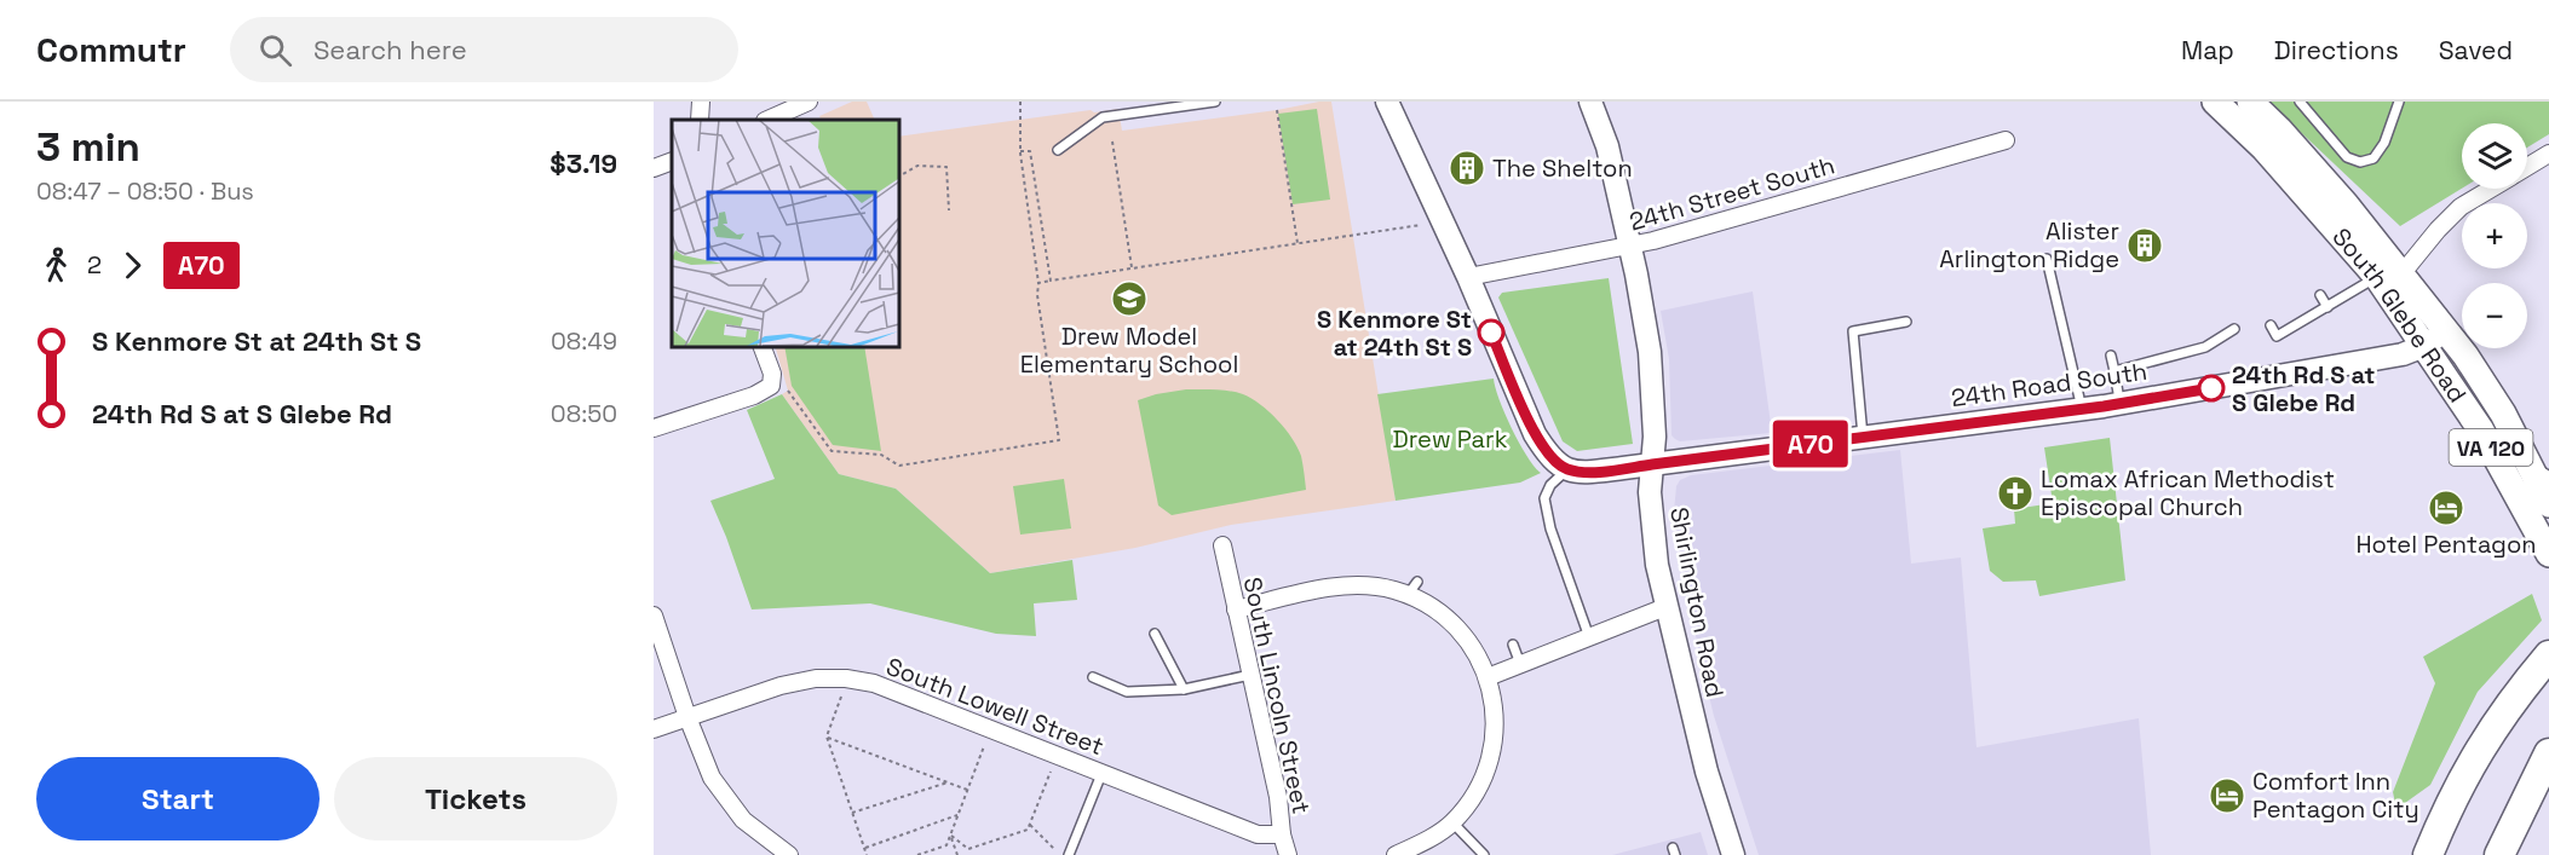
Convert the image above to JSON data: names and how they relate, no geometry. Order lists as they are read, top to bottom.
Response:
{
  "streets": {
    "main road": ["South Glebe Road", "VA 120"],
    "street": [
      "24th Street South",
      "24th Road South",
      "Shirlington Road",
      "South Lincoln Street",
      "South Lowell Street"
    ]
  },
  "crossings": [
    ["24th Street South", "Shirlington Road"],
    ["South Glebe Road", "24th Road South"],
    ["24th Road South", "Shirlington Road"],
    ["South Lincoln Street", "South Lowell Street"]
  ],
  "parks": ["Drew Park"],
  "places": {
    "building": ["The Shelton", "Alister Arlington Ridge"],
    "school or university": ["Drew Model Elementary School"],
    "other": ["S Kenmore St at 24th St S", "24th Rd S at S Glebe Rd"],
    "church": ["Lomax African Methodist Episcopal Church"],
    "hotel": ["Hotel Pentagon", "Comfort Inn Pentagon City"]
  },
  "lines": ["bus line A70"],
  "page": {
    "header": "Commutr",
    "search": "Search here",
    "nav": ["Map", "Directions", "Saved"],
    "heading": ["3 min", "08:47 – 08:50 · Bus", "$3.19"],
    "on_map": "A70",
    "map_buttons": ["+", "−"],
    "legs": ["2", "A70"],
    "list": [
      {
        "name": "S Kenmore St at 24th St S",
        "value": "08:49"
      },
      {
        "name": "24th Rd S at S Glebe Rd",
        "value": "08:50"
      }
    ],
    "buttons": ["Start", "Tickets"]
  }
}
